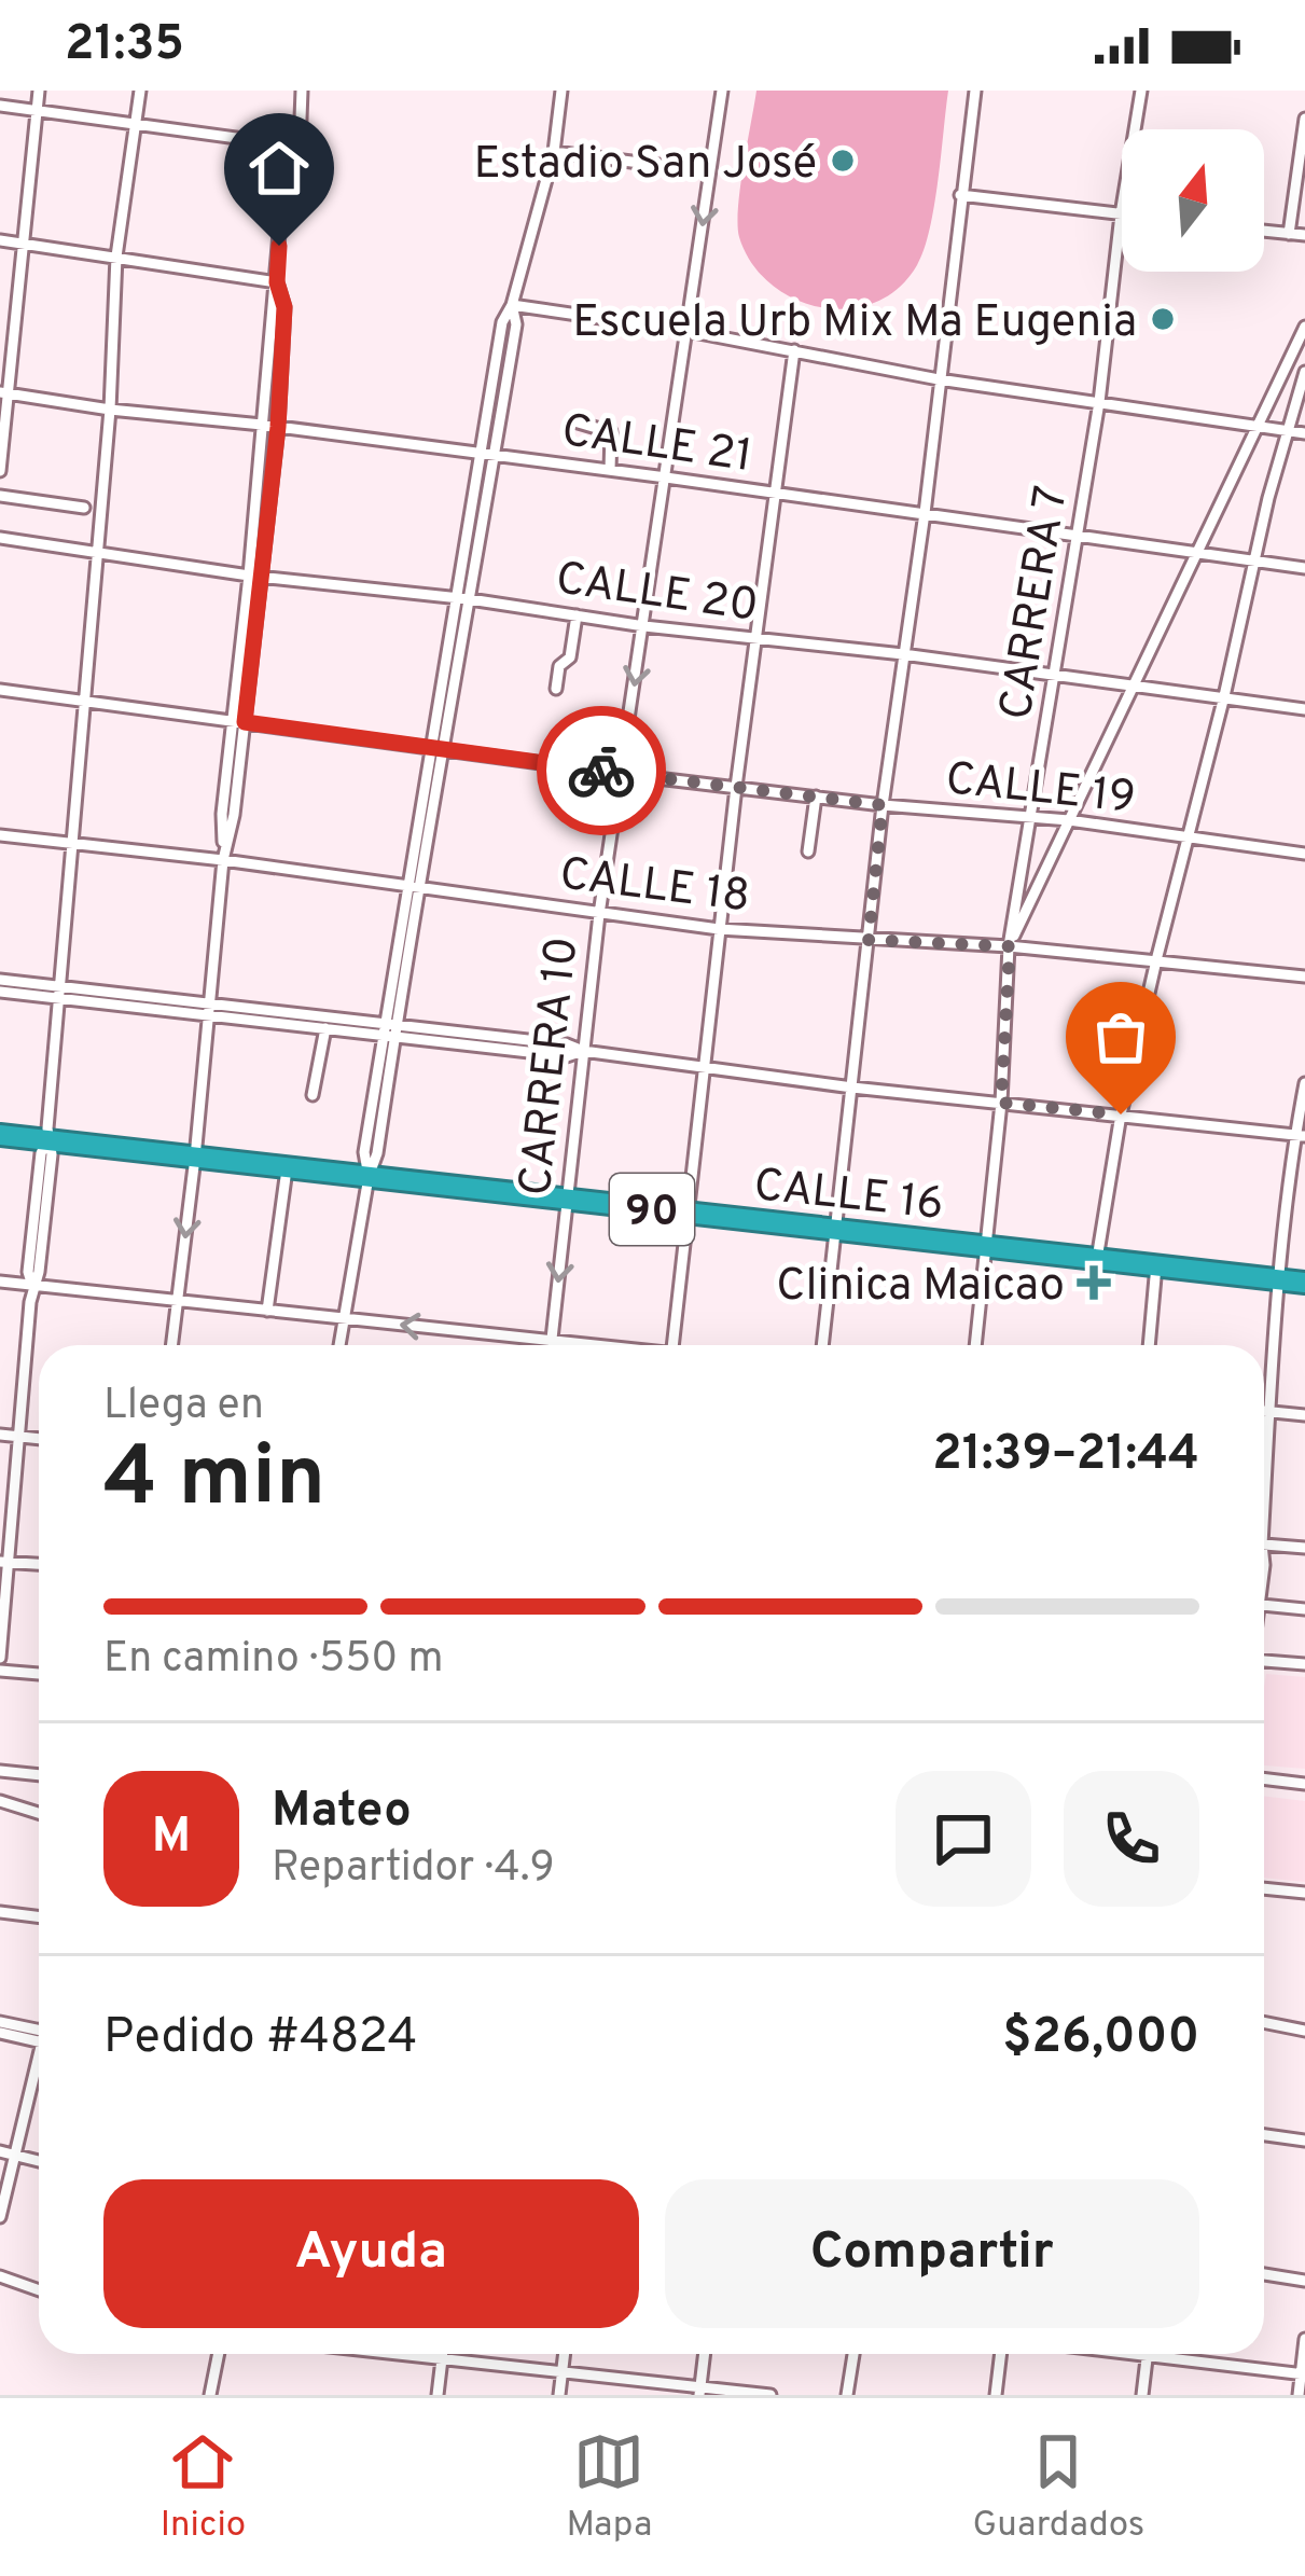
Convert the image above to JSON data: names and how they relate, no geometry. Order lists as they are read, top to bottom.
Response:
{
  "streets": {
    "highway": ["CALLE 16", "90"],
    "street": [
      "CALLE 21",
      "CALLE 20",
      "CARRERA 7",
      "CALLE 19",
      "CALLE 18",
      "CARRERA 10"
    ]
  },
  "crossings": [
    ["CALLE 21", "CARRERA 7"],
    ["CALLE 21", "CARRERA 10"],
    ["CALLE 20", "CARRERA 7"],
    ["CALLE 20", "CARRERA 10"],
    ["CARRERA 7", "CALLE 19"],
    ["CARRERA 7", "CALLE 18"],
    ["CARRERA 7", "CALLE 16"],
    ["CALLE 19", "CARRERA 10"],
    ["CALLE 18", "CARRERA 10"],
    ["CARRERA 10", "CALLE 16"]
  ],
  "one_way": ["CARRERA 10"],
  "places": {
    "other": ["Estadio San José", "Escuela Urb Mix Ma Eugenia"],
    "health": ["Clinica Maicao"]
  },
  "north": "top",
  "page": {
    "status": "21:35",
    "heading": ["4 min", "Llega en", "21:39–21:44"],
    "panel": [
      "Mateo",
      "Repartidor · 4.9",
      "Pedido #4824",
      "$26,000"
    ],
    "bar": "En camino · 550 m",
    "round": "M",
    "buttons": ["Ayuda", "Compartir"],
    "tabs": ["Inicio", "Mapa", "Guardados"]
  }
}
